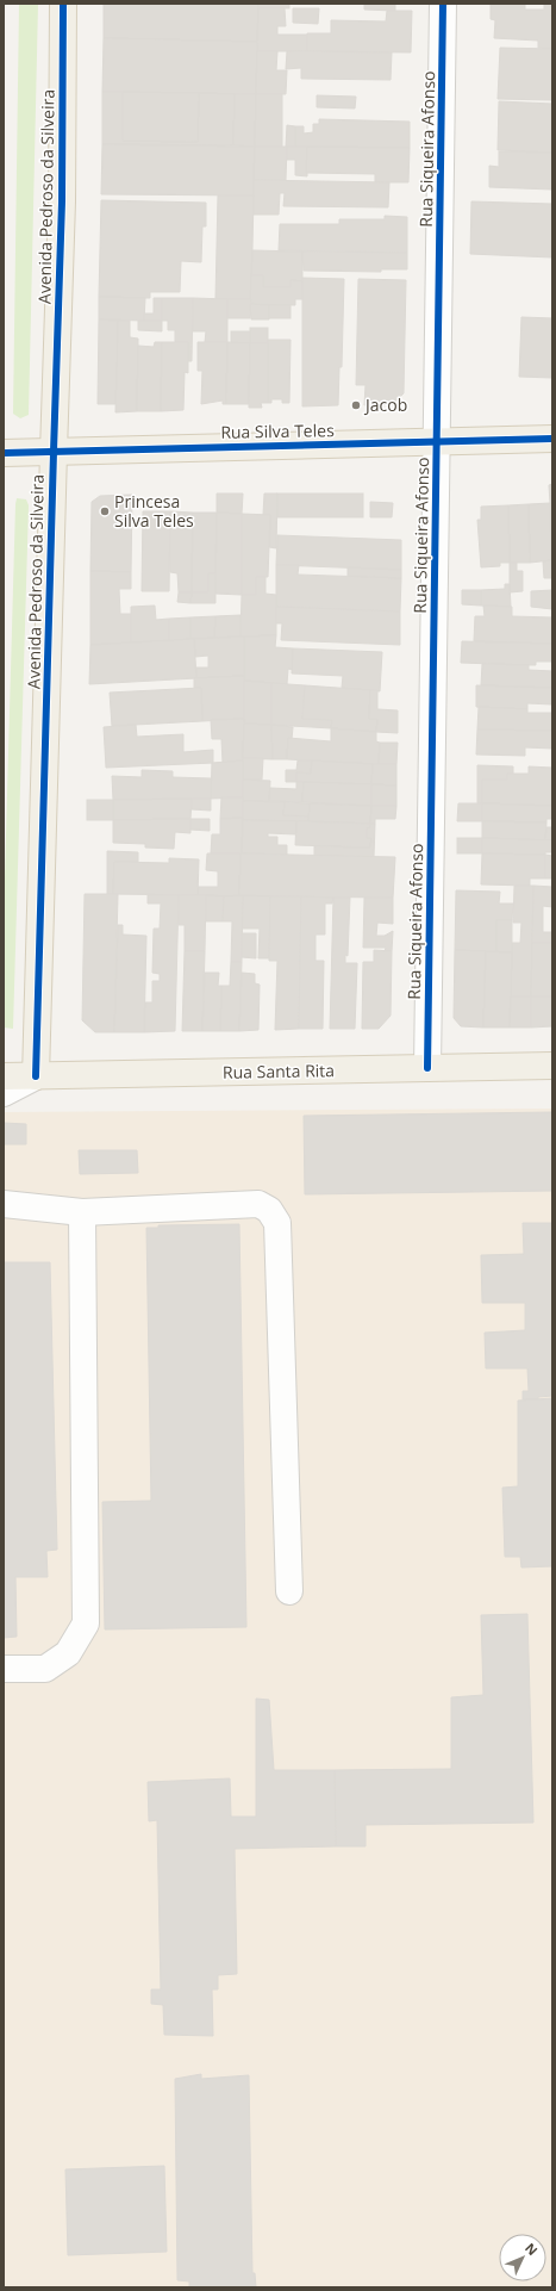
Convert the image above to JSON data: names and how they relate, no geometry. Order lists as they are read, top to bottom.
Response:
{
  "streets": {
    "main road": ["Avenida Pedroso da Silveira", "Rua Silva Teles", "Rua Santa Rita"],
    "street": ["Rua Siqueira Afonso"]
  },
  "crossings": [
    ["Rua Siqueira Afonso", "Rua Silva Teles"],
    ["Rua Siqueira Afonso", "Rua Santa Rita"],
    ["Avenida Pedroso da Silveira", "Rua Silva Teles"],
    ["Avenida Pedroso da Silveira", "Rua Santa Rita"]
  ],
  "places": ["Jacob", "Princesa Silva Teles"],
  "north": "top right"
}
